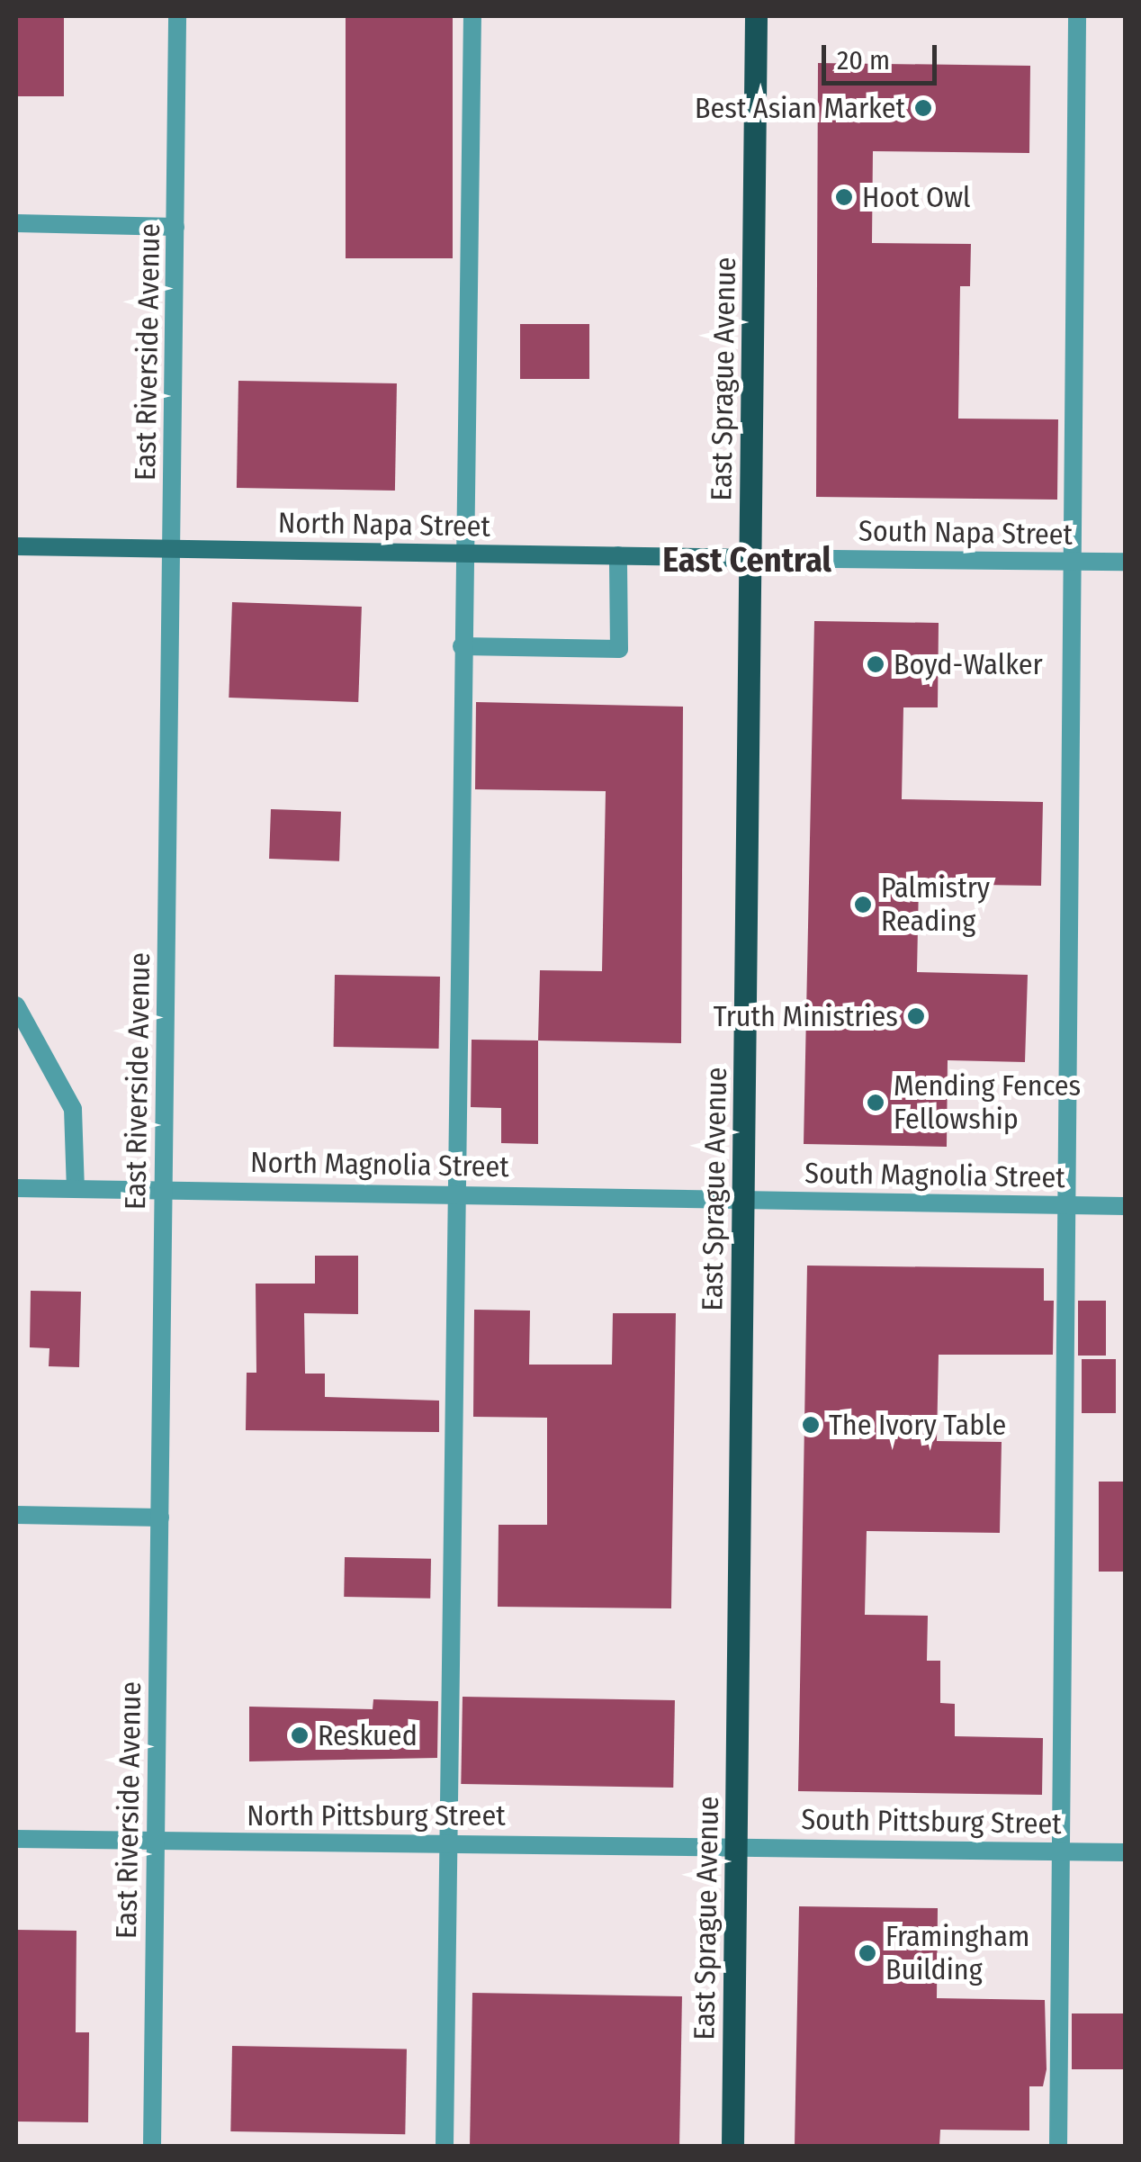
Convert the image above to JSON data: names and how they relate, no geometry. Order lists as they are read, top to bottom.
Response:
{
  "streets": {
    "main road": ["East Sprague Avenue", "North Napa Street"],
    "street": [
      "East Riverside Avenue",
      "South Napa Street",
      "North Magnolia Street",
      "South Magnolia Street",
      "North Pittsburg Street",
      "South Pittsburg Street"
    ]
  },
  "crossings": [
    ["East Riverside Avenue", "North Napa Street"],
    ["East Riverside Avenue", "North Magnolia Street"],
    ["East Riverside Avenue", "North Pittsburg Street"],
    ["East Sprague Avenue", "North Napa Street"],
    ["East Sprague Avenue", "South Napa Street"],
    ["East Sprague Avenue", "North Magnolia Street"],
    ["East Sprague Avenue", "South Magnolia Street"],
    ["East Sprague Avenue", "North Pittsburg Street"],
    ["East Sprague Avenue", "South Pittsburg Street"],
    ["North Napa Street", "South Napa Street"],
    ["North Magnolia Street", "South Magnolia Street"],
    ["North Pittsburg Street", "South Pittsburg Street"]
  ],
  "districts": ["East Central"],
  "places": [
    "Best Asian Market",
    "Hoot Owl",
    "Boyd-Walker",
    "Palmistry Reading",
    "Truth Ministries",
    "Mending Fences Fellowship",
    "The Ivory Table",
    "Reskued",
    "Framingham Building"
  ],
  "scale_bar": "20 m"
}
